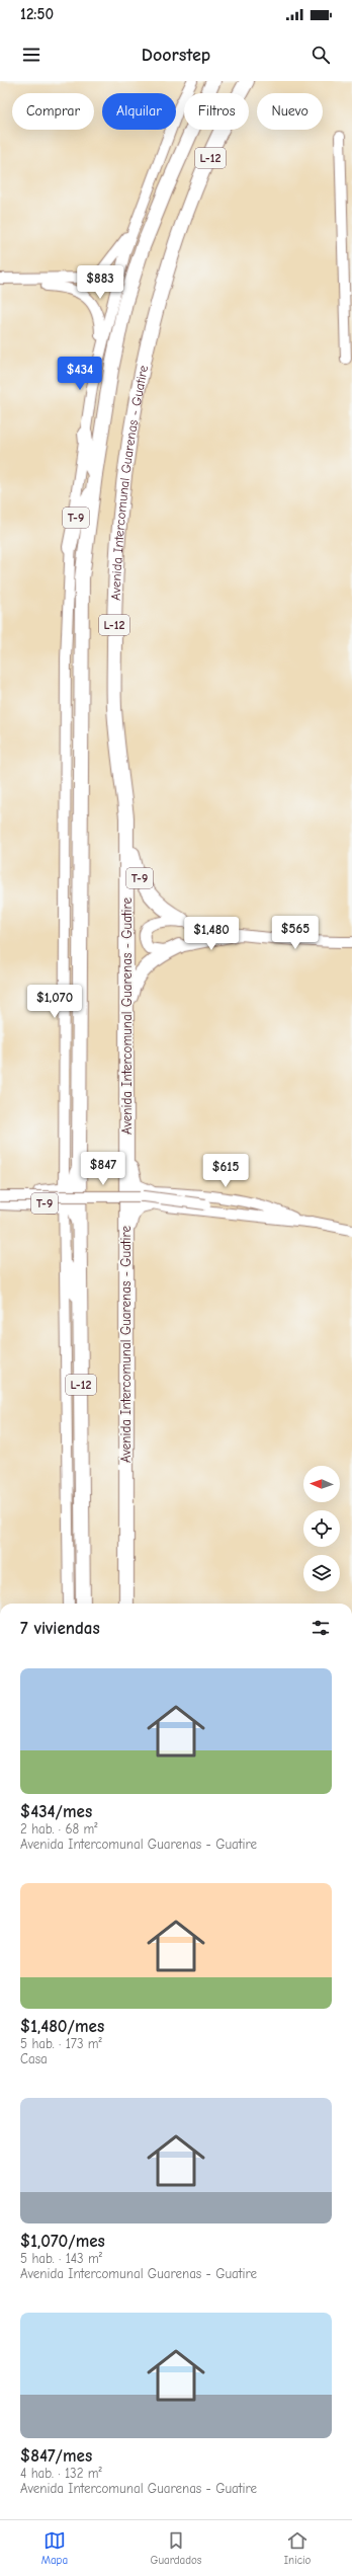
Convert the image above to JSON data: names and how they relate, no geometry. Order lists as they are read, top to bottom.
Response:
{
  "streets": {
    "highway": ["L-12", "Avenida Intercomunal Guarenas - Guatire", "T-9"]
  },
  "crossings": [
    ["L-12", "T-9"],
    ["Avenida Intercomunal Guarenas - Guatire", "T-9"]
  ],
  "north": "left",
  "page": {
    "status": "12:50",
    "header": "Doorstep",
    "chip": [
      "Comprar",
      "Alquilar",
      "Filtros",
      "Nuevo"
    ],
    "price": [
      "$883",
      "$434",
      "$565",
      "$1,480",
      "$1,070",
      "$847",
      "$615"
    ],
    "heading": "7 viviendas",
    "list": [
      {
        "name": "$434/mes",
        "note": "2 hab. · 68 m² · Avenida Intercomunal Guarenas - Guatire"
      },
      {
        "name": "$1,480/mes",
        "note": "5 hab. · 173 m² · Casa"
      },
      {
        "name": "$1,070/mes",
        "note": "5 hab. · 143 m² · Avenida Intercomunal Guarenas - Guatire"
      },
      {
        "name": "$847/mes",
        "note": "4 hab. · 132 m² · Avenida Intercomunal Guarenas - Guatire"
      }
    ],
    "tabs": ["Mapa", "Guardados", "Inicio"]
  }
}
